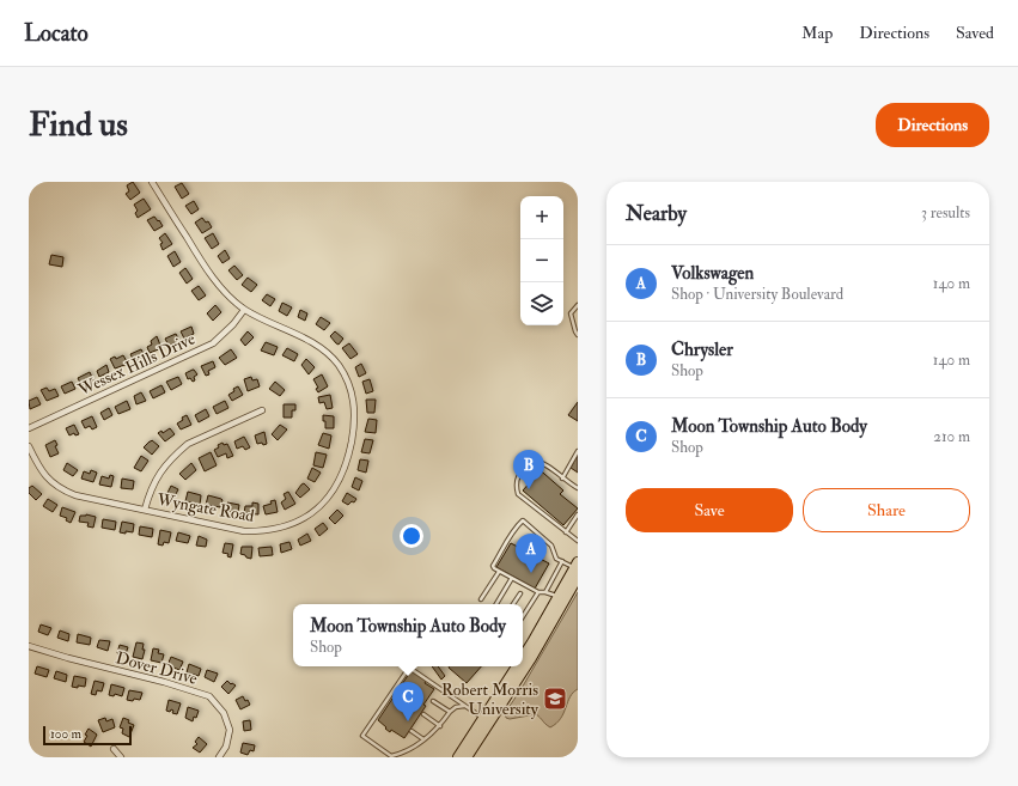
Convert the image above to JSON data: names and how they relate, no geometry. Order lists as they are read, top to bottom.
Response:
{
  "streets": {
    "street": ["Wessex Hills Drive", "Wyngate Road", "Dover Drive"]
  },
  "crossings": [
    ["Wessex Hills Drive", "Wyngate Road"]
  ],
  "places": {
    "school or university": ["Robert Morris University"]
  },
  "scale_bar": "100 m",
  "page": {
    "header": "Locato",
    "nav": ["Map", "Directions", "Saved"],
    "buttons": [
      "Directions",
      ["Save", "Share"]
    ],
    "title": "Find us",
    "heading": ["Nearby", "3 results"],
    "map_buttons": ["+", "−"],
    "list": [
      {
        "mark": "A",
        "name": "Volkswagen",
        "note": "Shop · University Boulevard",
        "value": "140 m"
      },
      {
        "mark": "B",
        "name": "Chrysler",
        "note": "Shop",
        "value": "140 m"
      },
      {
        "mark": "C",
        "name": "Moon Township Auto Body",
        "note": "Shop",
        "value": "210 m"
      }
    ],
    "pins": ["B", "A", "C"],
    "popup": ["Moon Township Auto Body", "Shop"],
    "scale": "100 m"
  }
}
